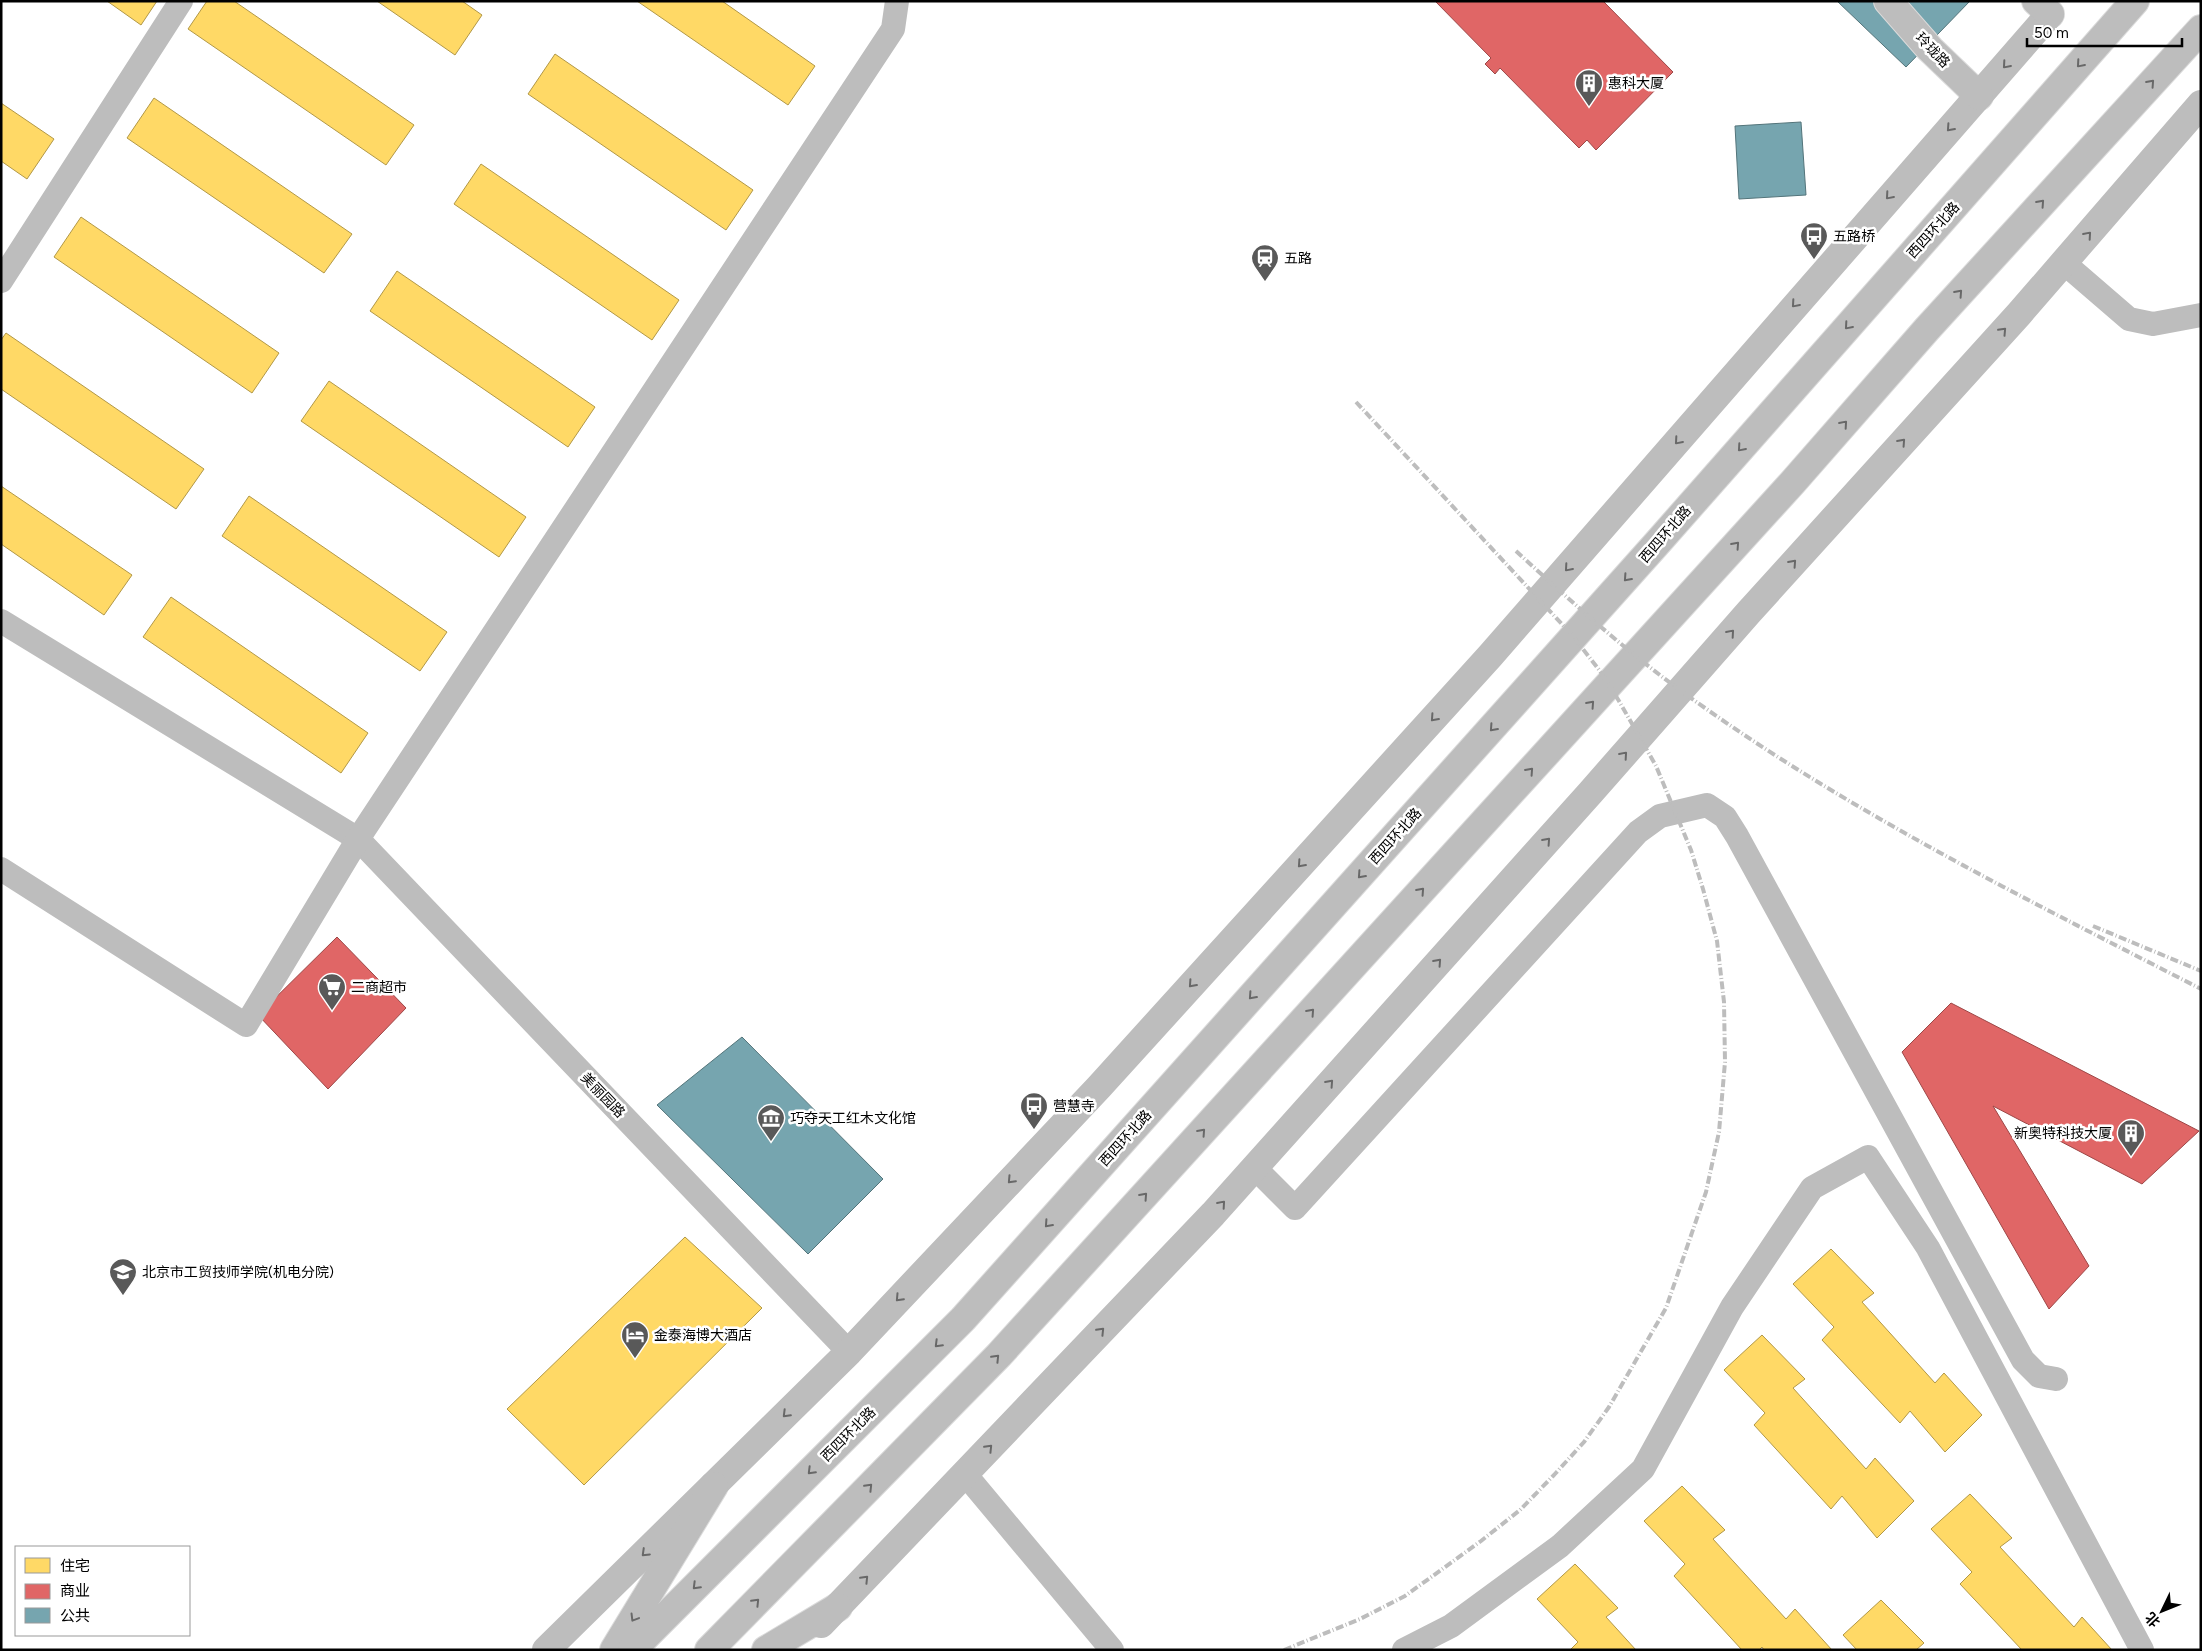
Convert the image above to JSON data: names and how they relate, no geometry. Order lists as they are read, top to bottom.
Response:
{
  "streets": {
    "main road": ["玲珑路", "西四环北路"],
    "street": ["美丽园路"]
  },
  "places": {
    "building": ["惠科大厦", "新奥特科技大厦"],
    "bus stop": ["五路桥", "营慧寺"],
    "station": ["五路"],
    "supermarket": ["二商超市"],
    "museum": ["巧夺天工红木文化馆"],
    "school or university": ["北京市工贸技师学院(机电分院)"],
    "hotel": ["金泰海博大酒店"]
  },
  "legend": ["住宅", "商业", "公共"],
  "scale_bar": "50 m",
  "north": "bottom left"
}
